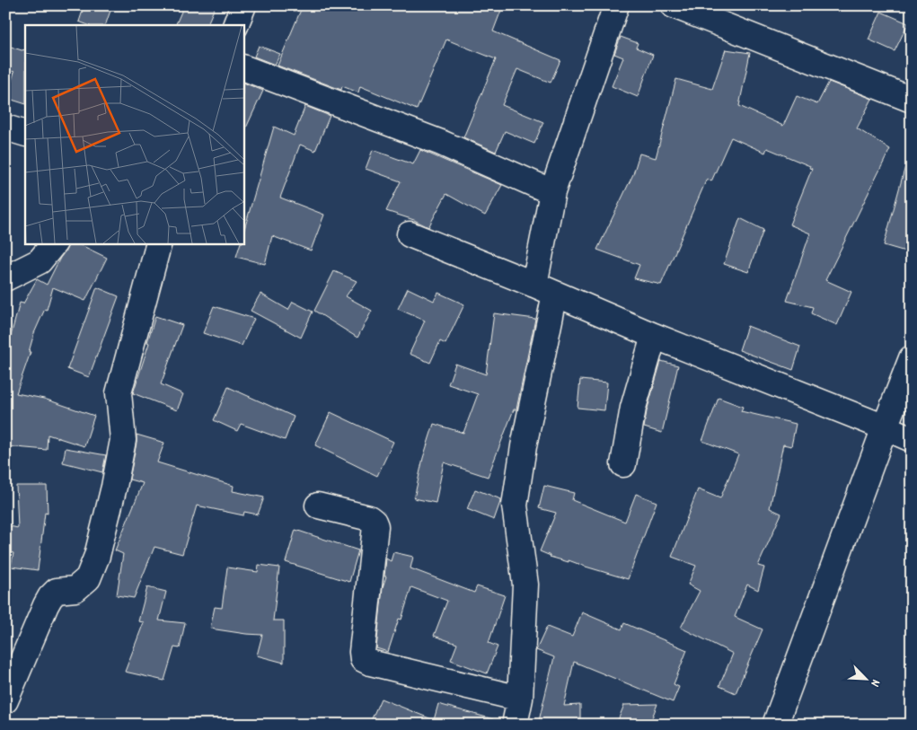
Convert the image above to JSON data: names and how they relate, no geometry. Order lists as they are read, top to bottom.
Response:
{
  "north": "bottom right"
}
